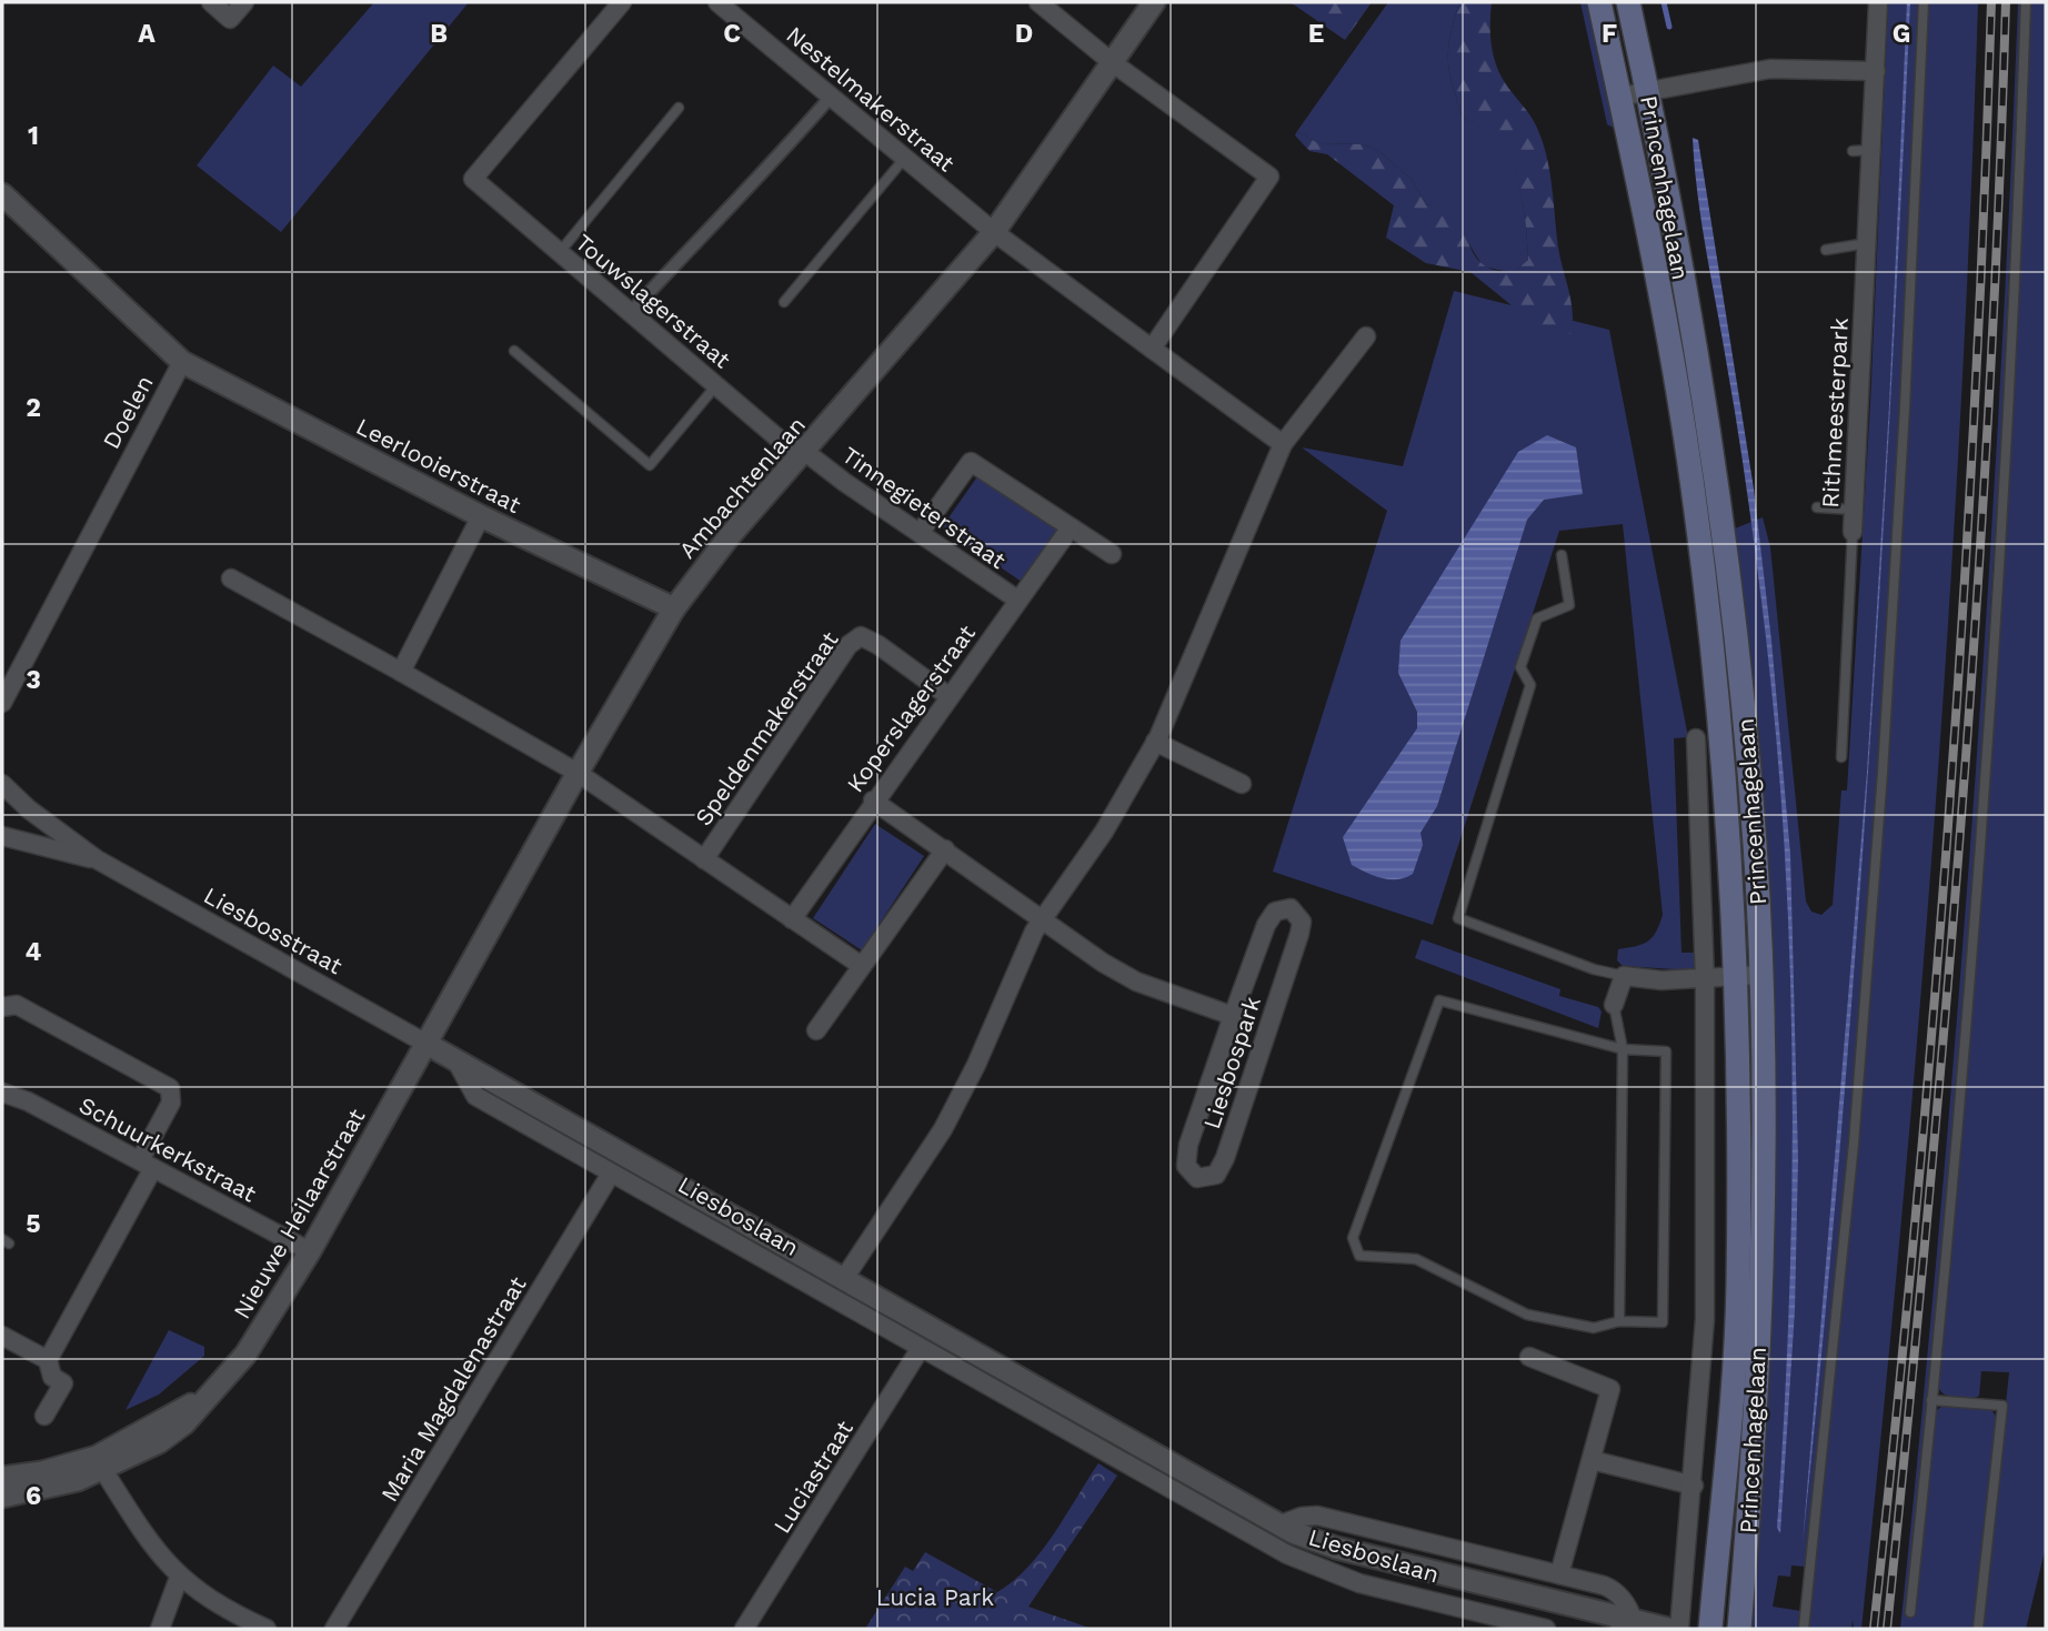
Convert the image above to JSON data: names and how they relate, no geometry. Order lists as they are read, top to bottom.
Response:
{
  "streets": {
    "main road": ["Princenhagelaan"],
    "street": [
      "Nestelmakerstraat",
      "Touwslagerstraat",
      "Doelen",
      "Rithmeesterpark",
      "Leerlooierstraat",
      "Ambachtenlaan",
      "Tinnegieterstraat",
      "Koperslagerstraat",
      "Speldenmakerstraat",
      "Liesbosstraat",
      "Liesbospark",
      "Schuurkerkstraat",
      "Nieuwe Heilaarstraat",
      "Liesboslaan",
      "Maria Magdalenastraat",
      "Luciastraat"
    ]
  },
  "crossings": [
    ["Nestelmakerstraat", "Ambachtenlaan"],
    ["Touwslagerstraat", "Ambachtenlaan"],
    ["Touwslagerstraat", "Tinnegieterstraat"],
    ["Doelen", "Leerlooierstraat"],
    ["Leerlooierstraat", "Ambachtenlaan"],
    ["Ambachtenlaan", "Tinnegieterstraat"],
    ["Ambachtenlaan", "Speldenmakerstraat"],
    ["Ambachtenlaan", "Liesbosstraat"],
    ["Ambachtenlaan", "Nieuwe Heilaarstraat"],
    ["Ambachtenlaan", "Liesboslaan"],
    ["Tinnegieterstraat", "Koperslagerstraat"],
    ["Koperslagerstraat", "Speldenmakerstraat"],
    ["Koperslagerstraat", "Liesbospark"],
    ["Liesbosstraat", "Nieuwe Heilaarstraat"],
    ["Liesbosstraat", "Liesboslaan"],
    ["Schuurkerkstraat", "Nieuwe Heilaarstraat"],
    ["Nieuwe Heilaarstraat", "Liesboslaan"],
    ["Liesboslaan", "Maria Magdalenastraat"],
    ["Liesboslaan", "Luciastraat"]
  ],
  "parks": ["Lucia Park"],
  "grid": {
    "columns": [
      "A",
      "B",
      "C",
      "D",
      "E",
      "F",
      "G"
    ],
    "rows": [
      "1",
      "2",
      "3",
      "4",
      "5",
      "6"
    ]
  }
}
